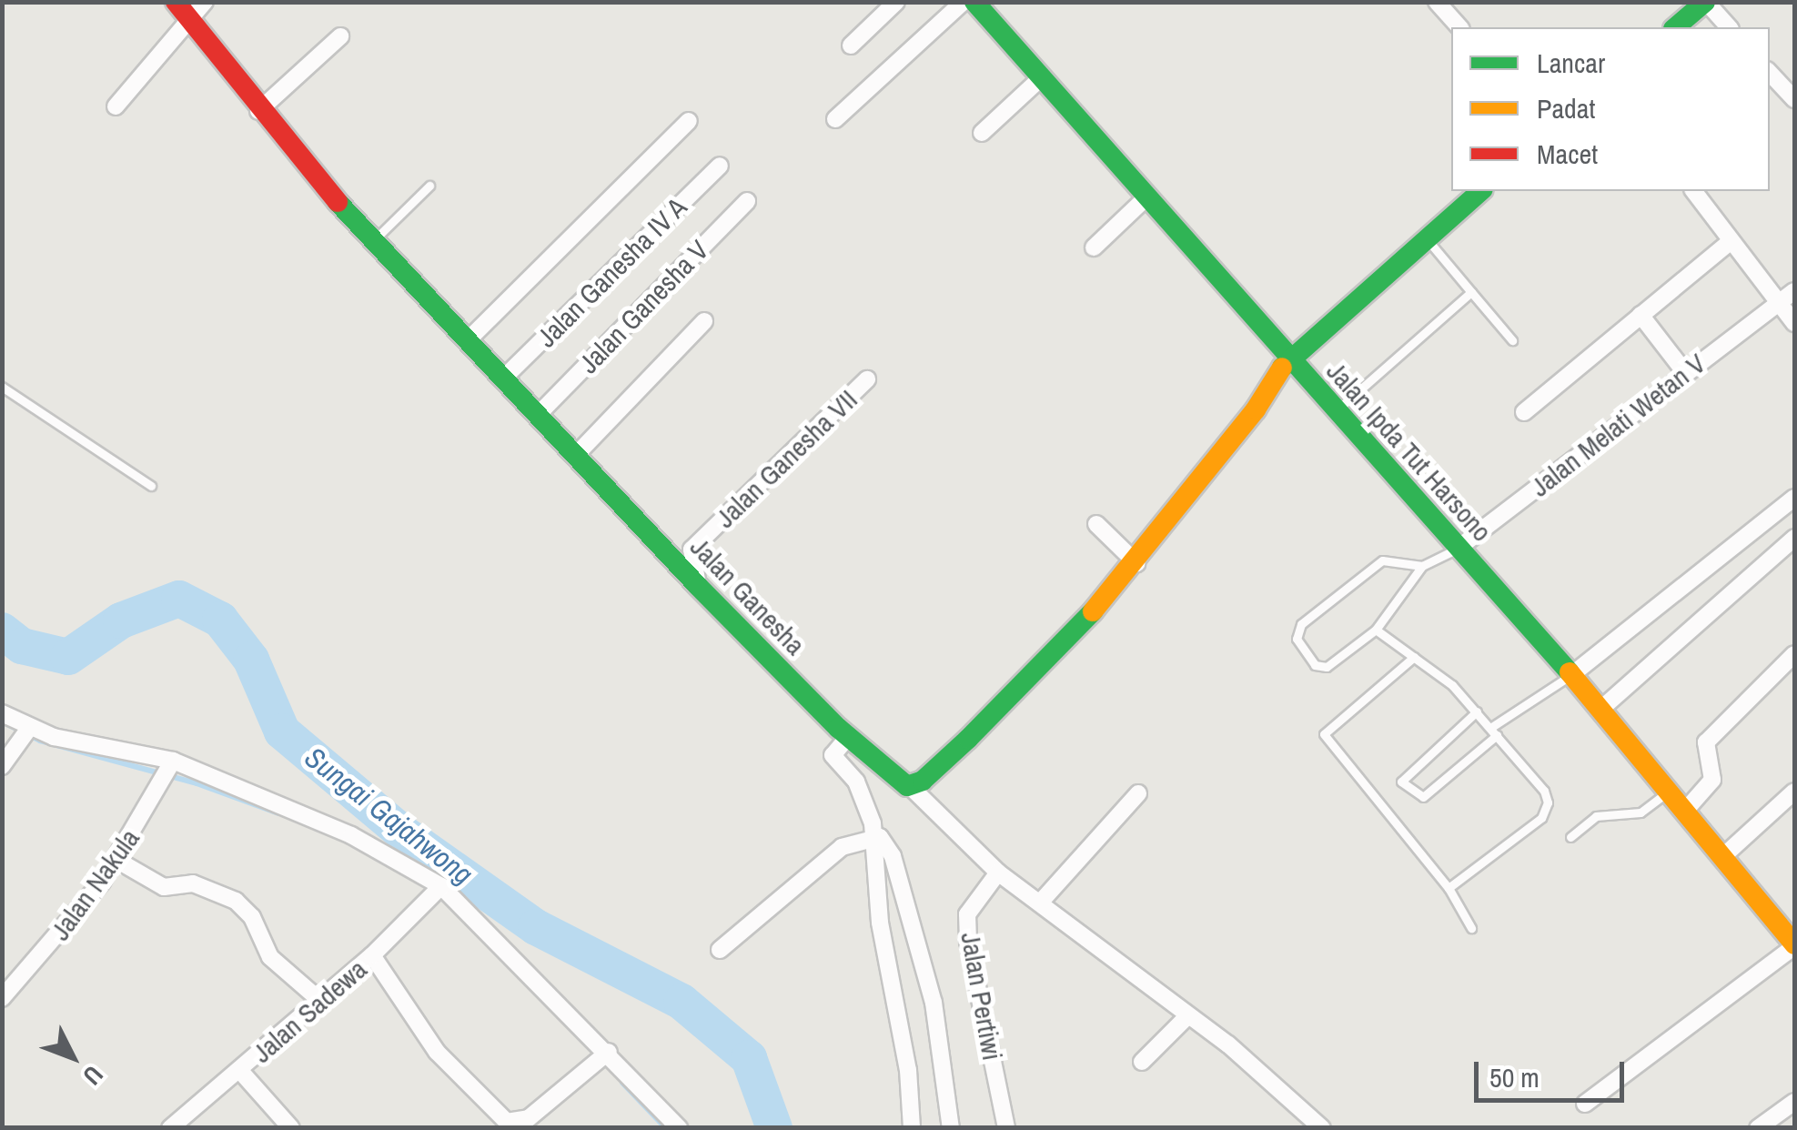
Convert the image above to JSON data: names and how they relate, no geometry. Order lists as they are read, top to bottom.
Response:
{
  "streets": {
    "street": [
      "Jalan Ganesha IV A",
      "Jalan Ganesha V",
      "Jalan Melati Wetan V",
      "Jalan Ipda Tut Harsono",
      "Jalan Ganesha VII",
      "Jalan Ganesha",
      "Jalan Nakula",
      "Jalan Pertiwi",
      "Jalan Sadewa"
    ]
  },
  "crossings": [
    ["Jalan Ganesha IV A", "Jalan Ganesha"],
    ["Jalan Ganesha V", "Jalan Ganesha"],
    ["Jalan Melati Wetan V", "Jalan Ipda Tut Harsono"],
    ["Jalan Ganesha VII", "Jalan Ganesha"]
  ],
  "water": ["Sungai Gajahwong"],
  "legend": ["Lancar", "Padat", "Macet"],
  "scale_bar": "50 m",
  "north": "bottom right"
}
